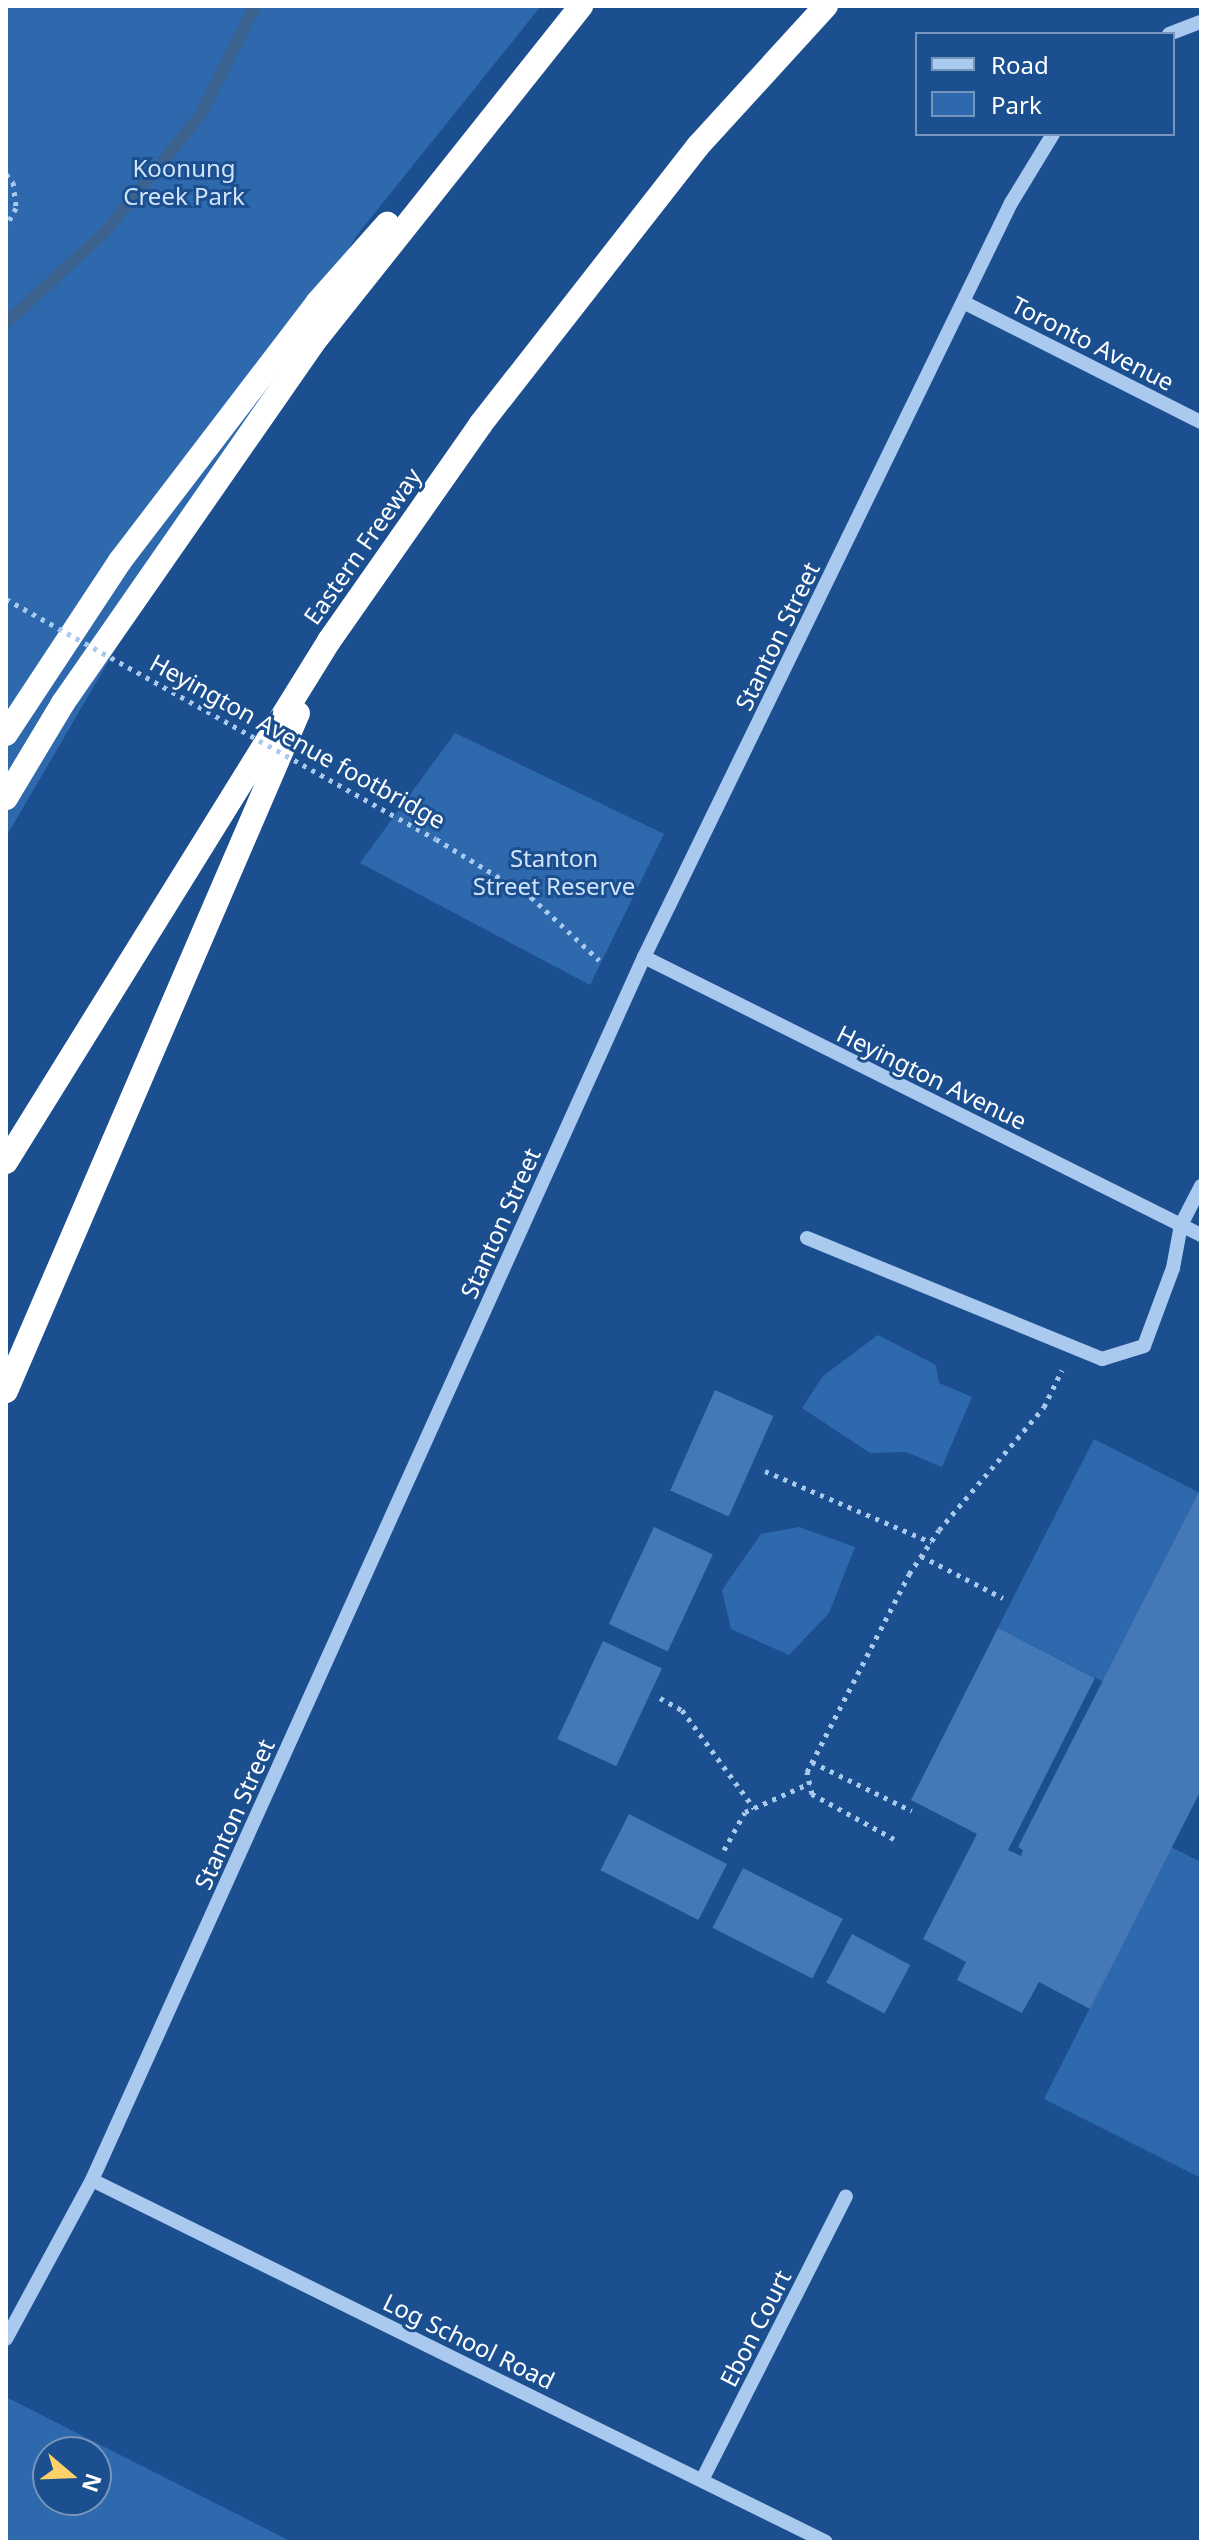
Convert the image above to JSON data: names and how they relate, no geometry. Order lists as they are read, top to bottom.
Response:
{
  "streets": {
    "highway": ["Eastern Freeway"],
    "street": [
      "Toronto Avenue",
      "Stanton Street",
      "Heyington Avenue",
      "Ebon Court",
      "Log School Road"
    ],
    "path": ["Heyington Avenue footbridge"]
  },
  "crossings": [
    ["Toronto Avenue", "Stanton Street"],
    ["Stanton Street", "Heyington Avenue"],
    ["Stanton Street", "Log School Road"],
    ["Ebon Court", "Log School Road"]
  ],
  "parks": ["Koonung Creek Park", "Stanton Street Reserve"],
  "legend": ["Road", "Park"],
  "north": "right"
}
